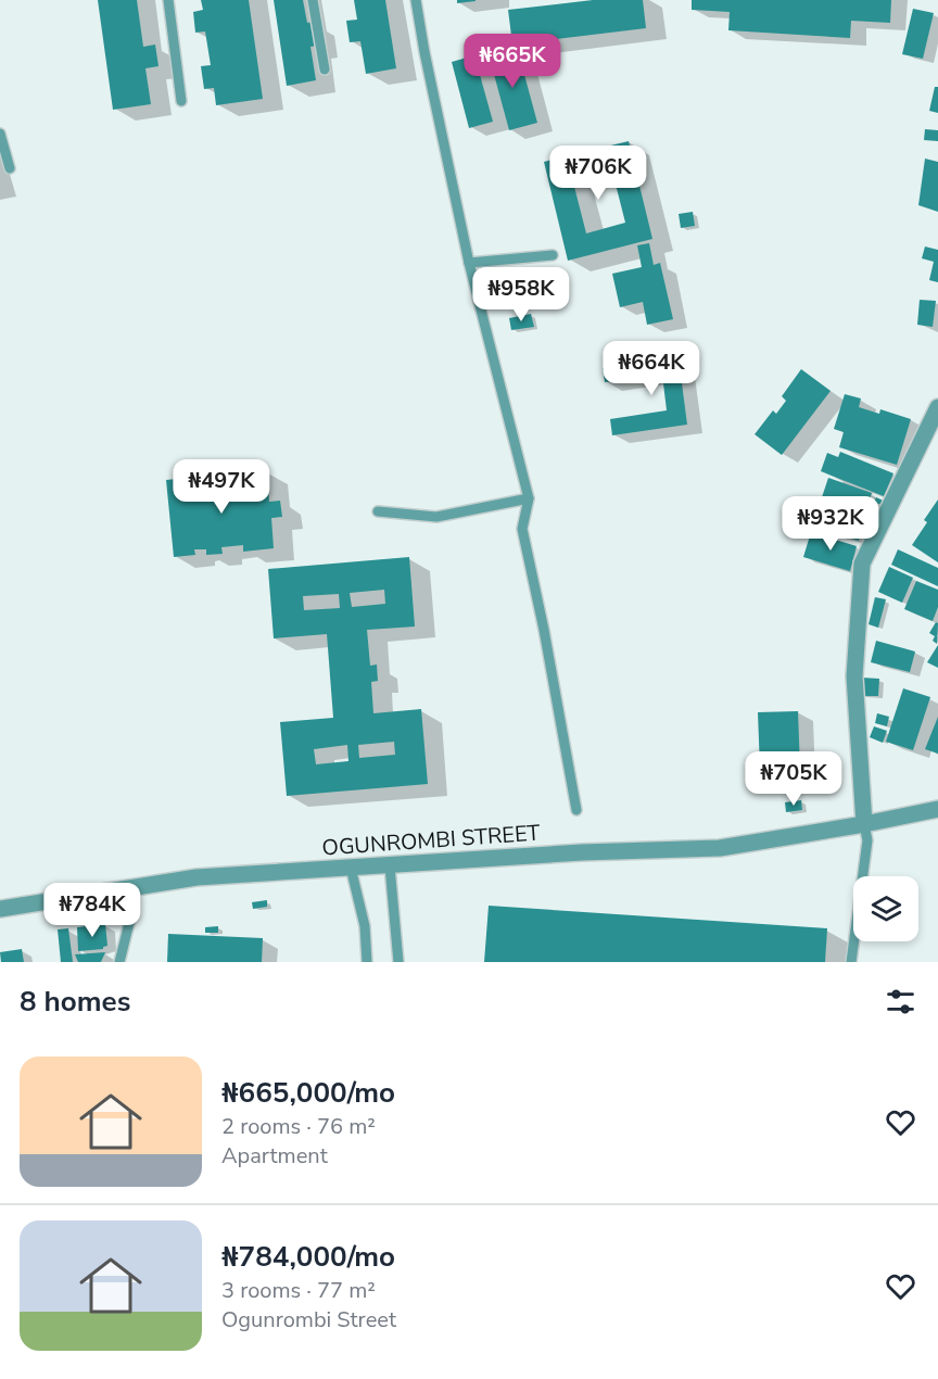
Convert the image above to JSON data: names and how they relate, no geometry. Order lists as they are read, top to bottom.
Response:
{
  "streets": {
    "street": ["OGUNROMBI STREET"]
  },
  "page": {
    "price": [
      "₦665K",
      "₦706K",
      "₦958K",
      "₦664K",
      "₦497K",
      "₦932K",
      "₦705K",
      "₦784K"
    ],
    "heading": "8 homes",
    "list": [
      {
        "name": "₦665,000/mo",
        "note": "2 rooms · 76 m² · Apartment"
      },
      {
        "name": "₦784,000/mo",
        "note": "3 rooms · 77 m² · Ogunrombi Street"
      }
    ]
  }
}
